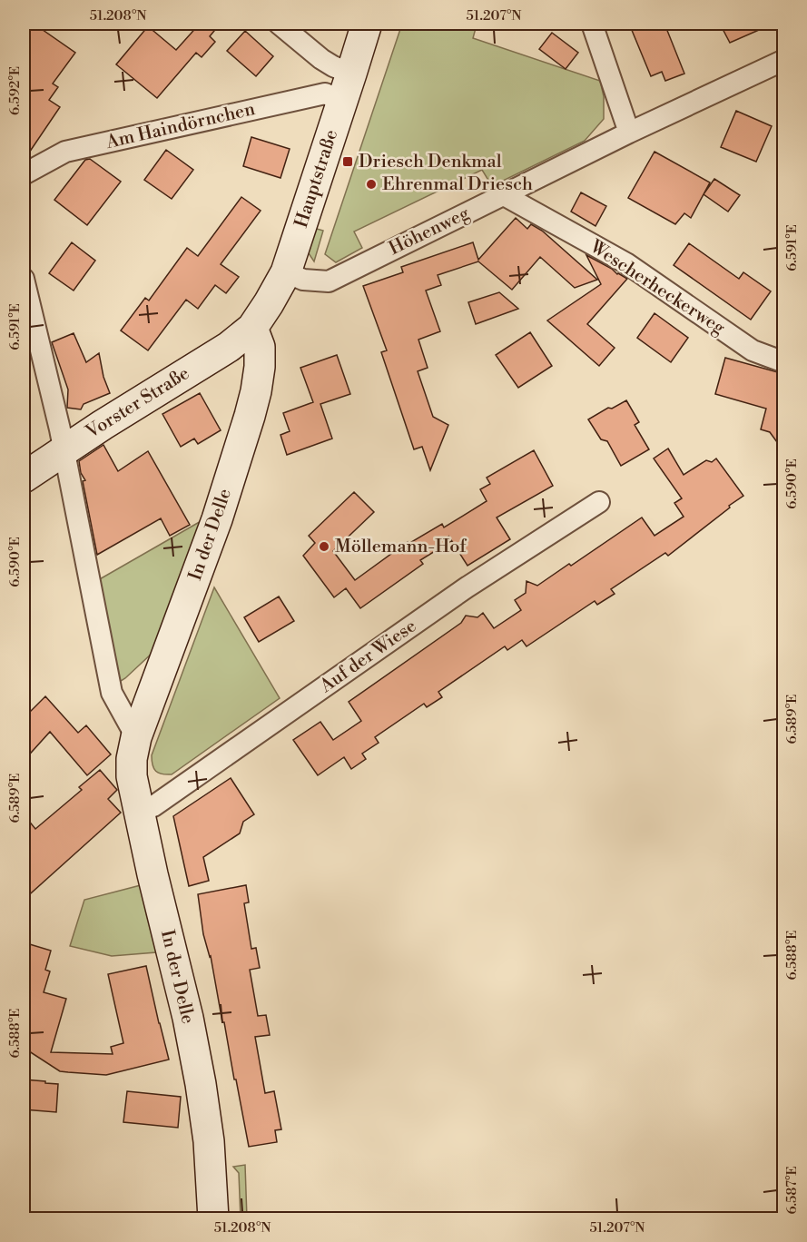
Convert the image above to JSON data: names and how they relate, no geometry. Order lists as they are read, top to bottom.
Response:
{
  "streets": {
    "street": [
      "Am Haindörnchen",
      "Hauptstraße",
      "Höhenweg",
      "Wescherheckerweg",
      "Vorster Straße",
      "In der Delle",
      "Auf der Wiese"
    ]
  },
  "crossings": [
    ["Am Haindörnchen", "Hauptstraße"],
    ["Hauptstraße", "Höhenweg"],
    ["Hauptstraße", "Vorster Straße"],
    ["Hauptstraße", "In der Delle"],
    ["Höhenweg", "Wescherheckerweg"],
    ["Vorster Straße", "In der Delle"],
    ["In der Delle", "Auf der Wiese"]
  ],
  "places": {
    "transit": ["Driesch Denkmal"],
    "other": ["Ehrenmal Driesch", "Möllemann-Hof"]
  },
  "coordinates": [
    "51.208°N",
    "51.207°N",
    "6.592°E",
    "6.591°E",
    "6.590°E",
    "6.589°E",
    "6.588°E",
    "6.587°E"
  ]
}
